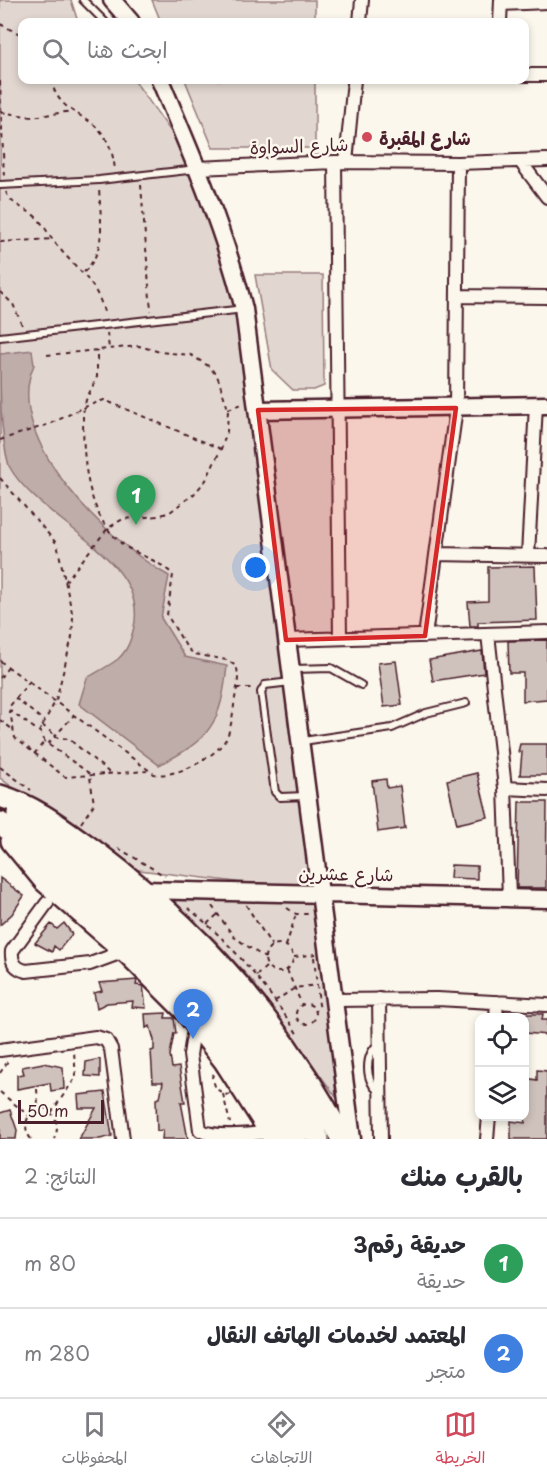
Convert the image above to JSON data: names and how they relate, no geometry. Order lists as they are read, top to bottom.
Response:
{
  "streets": {
    "street": ["شارع السواوة", "شارع عشرين"]
  },
  "places": ["شارع المقبرة"],
  "scale_bar": "50 m",
  "page": {
    "search": "ابحث هنا",
    "pins": ["1", "2"],
    "scale": "50 m",
    "heading": ["بالقرب منك", "النتائج: 2"],
    "list": [
      {
        "mark": "1",
        "name": "حديقة رقم3",
        "note": "حديقة",
        "value": "80 m"
      },
      {
        "mark": "2",
        "name": "المعتمد لخدمات الهاتف النقال",
        "note": "متجر",
        "value": "280 m"
      }
    ],
    "nav": ["الخريطة", "الاتجاهات", "المحفوظات"]
  }
}
